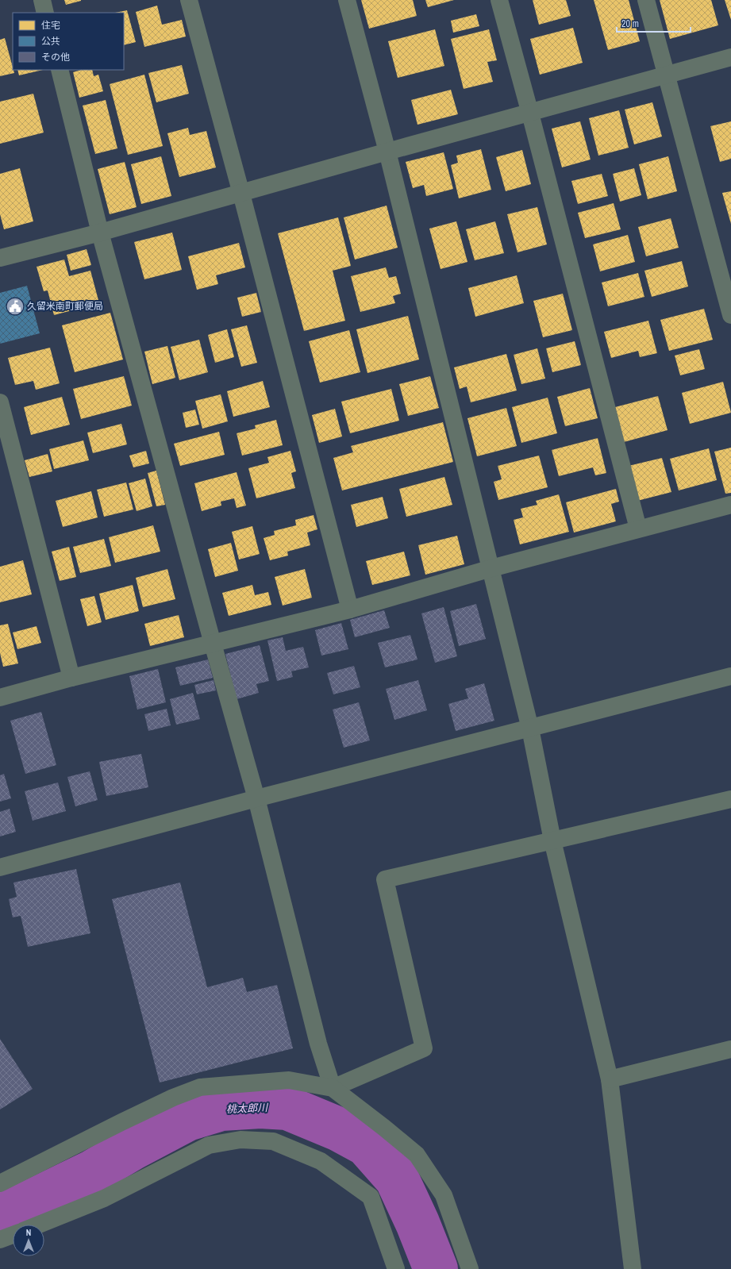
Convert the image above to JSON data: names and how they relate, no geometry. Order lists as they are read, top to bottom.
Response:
{
  "water": ["桃太郎川"],
  "places": {
    "public building": ["久留米南町郵便局"]
  },
  "legend": ["住宅", "公共", "その他"],
  "scale_bar": "20 m",
  "north": "top"
}
